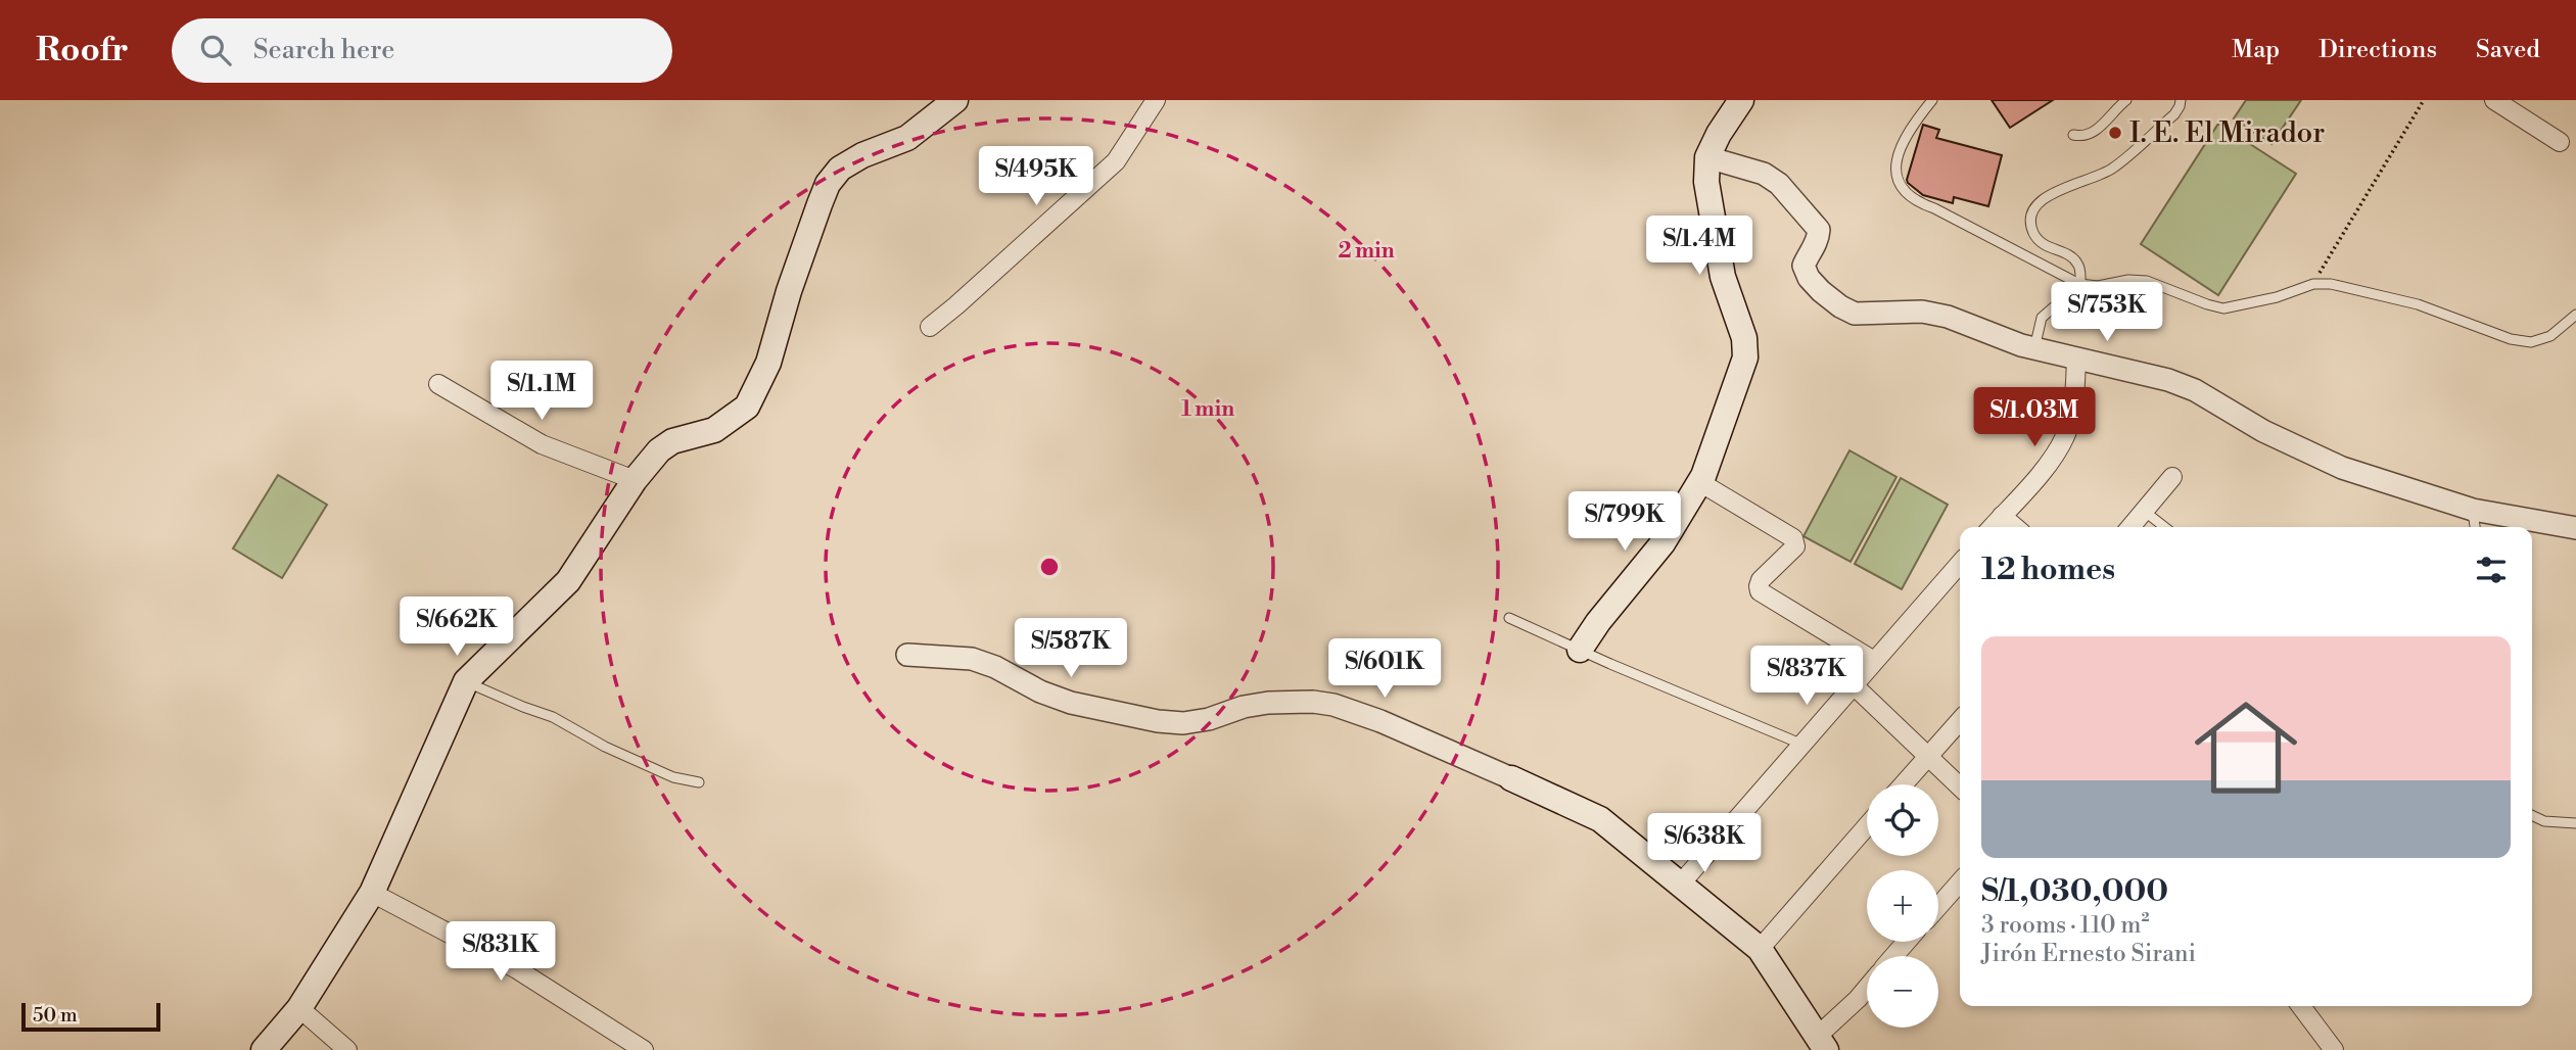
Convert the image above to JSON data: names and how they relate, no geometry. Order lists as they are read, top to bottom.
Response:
{
  "places": ["I. E. El Mirador"],
  "scale_bar": "50 m",
  "page": {
    "header": "Roofr",
    "search": "Search here",
    "nav": ["Map", "Directions", "Saved"],
    "price": [
      "S/495K",
      "S/1.4M",
      "S/753K",
      "S/1.1M",
      "S/1.03M",
      "S/799K",
      "S/662K",
      "S/587K",
      "S/601K",
      "S/837K",
      "S/638K",
      "S/831K"
    ],
    "heading": "12 homes",
    "list": [
      {
        "name": "S/1,030,000",
        "note": "3 rooms · 110 m² · Jirón Ernesto Sirani"
      }
    ],
    "map_buttons": ["+", "−"],
    "scale": "50 m"
  },
  "rings": ["2 min", "1 min"]
}
